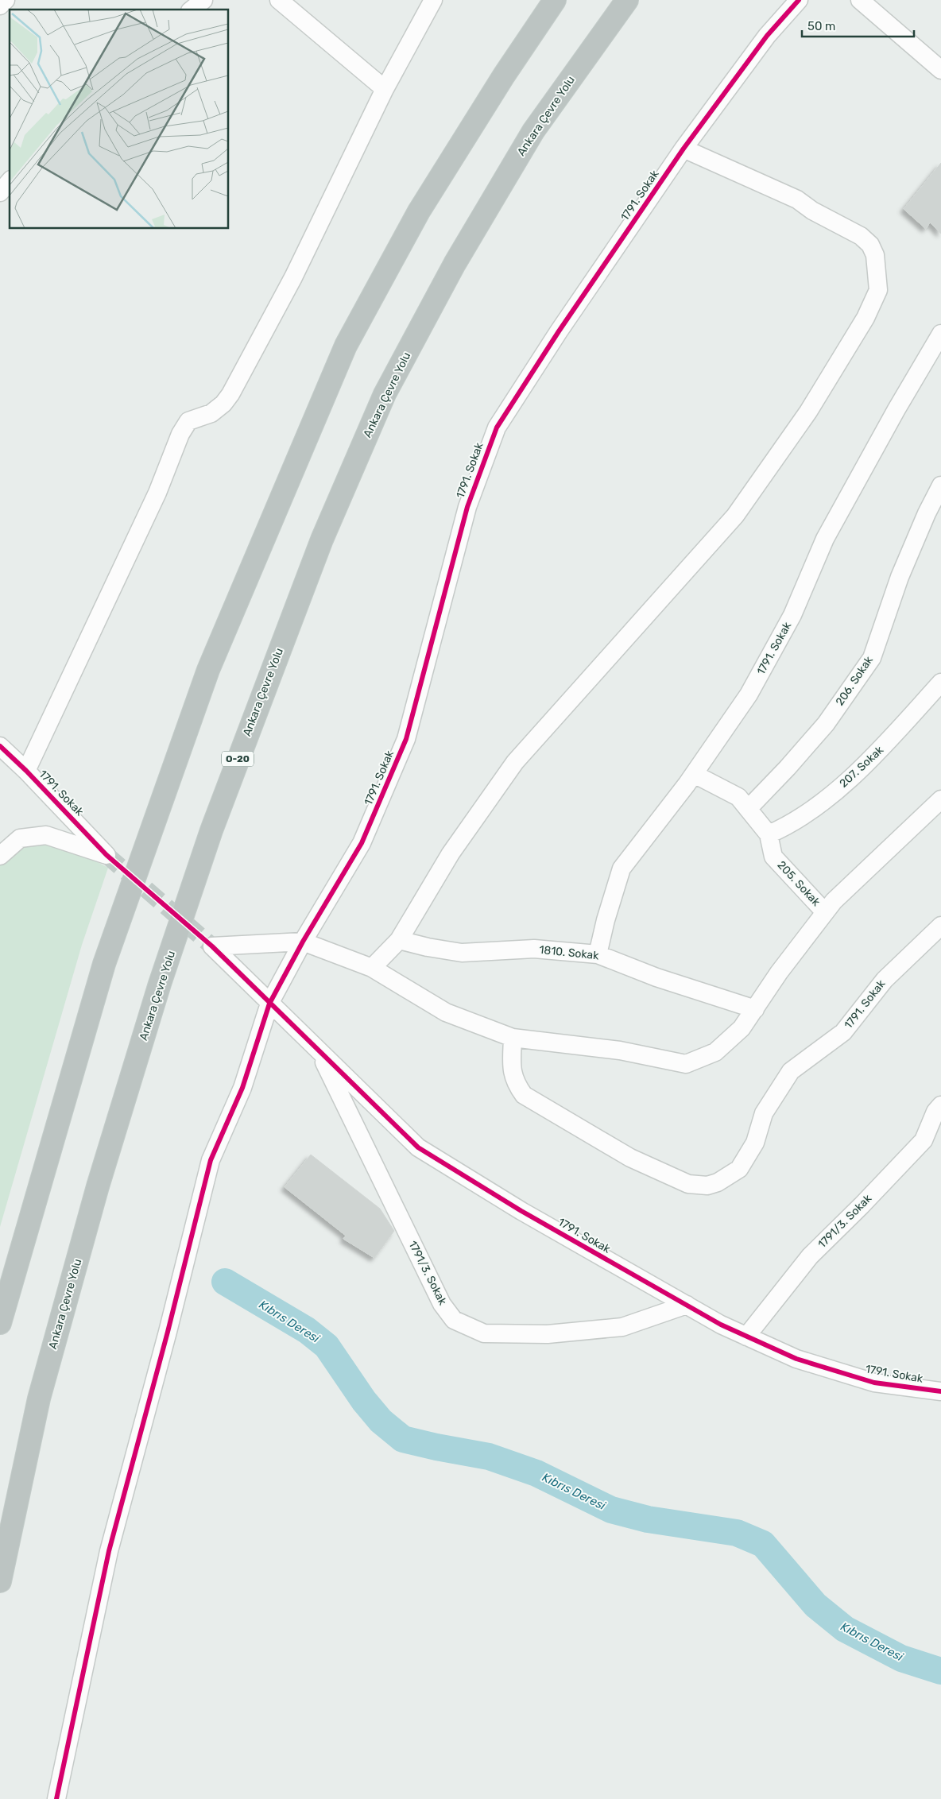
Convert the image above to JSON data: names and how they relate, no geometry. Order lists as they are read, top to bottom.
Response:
{
  "streets": {
    "highway": ["Ankara Çevre Yolu", "O-20"],
    "street": [
      "1791. Sokak",
      "206. Sokak",
      "207. Sokak",
      "205. Sokak",
      "1810. Sokak",
      "1791/3. Sokak"
    ]
  },
  "crossings": [
    ["1791. Sokak", "205. Sokak"],
    ["1791. Sokak", "1810. Sokak"],
    ["1791. Sokak", "1791/3. Sokak"],
    ["206. Sokak", "205. Sokak"],
    ["207. Sokak", "205. Sokak"]
  ],
  "water": ["Kıbrıs Deresi"],
  "scale_bar": "50 m"
}
